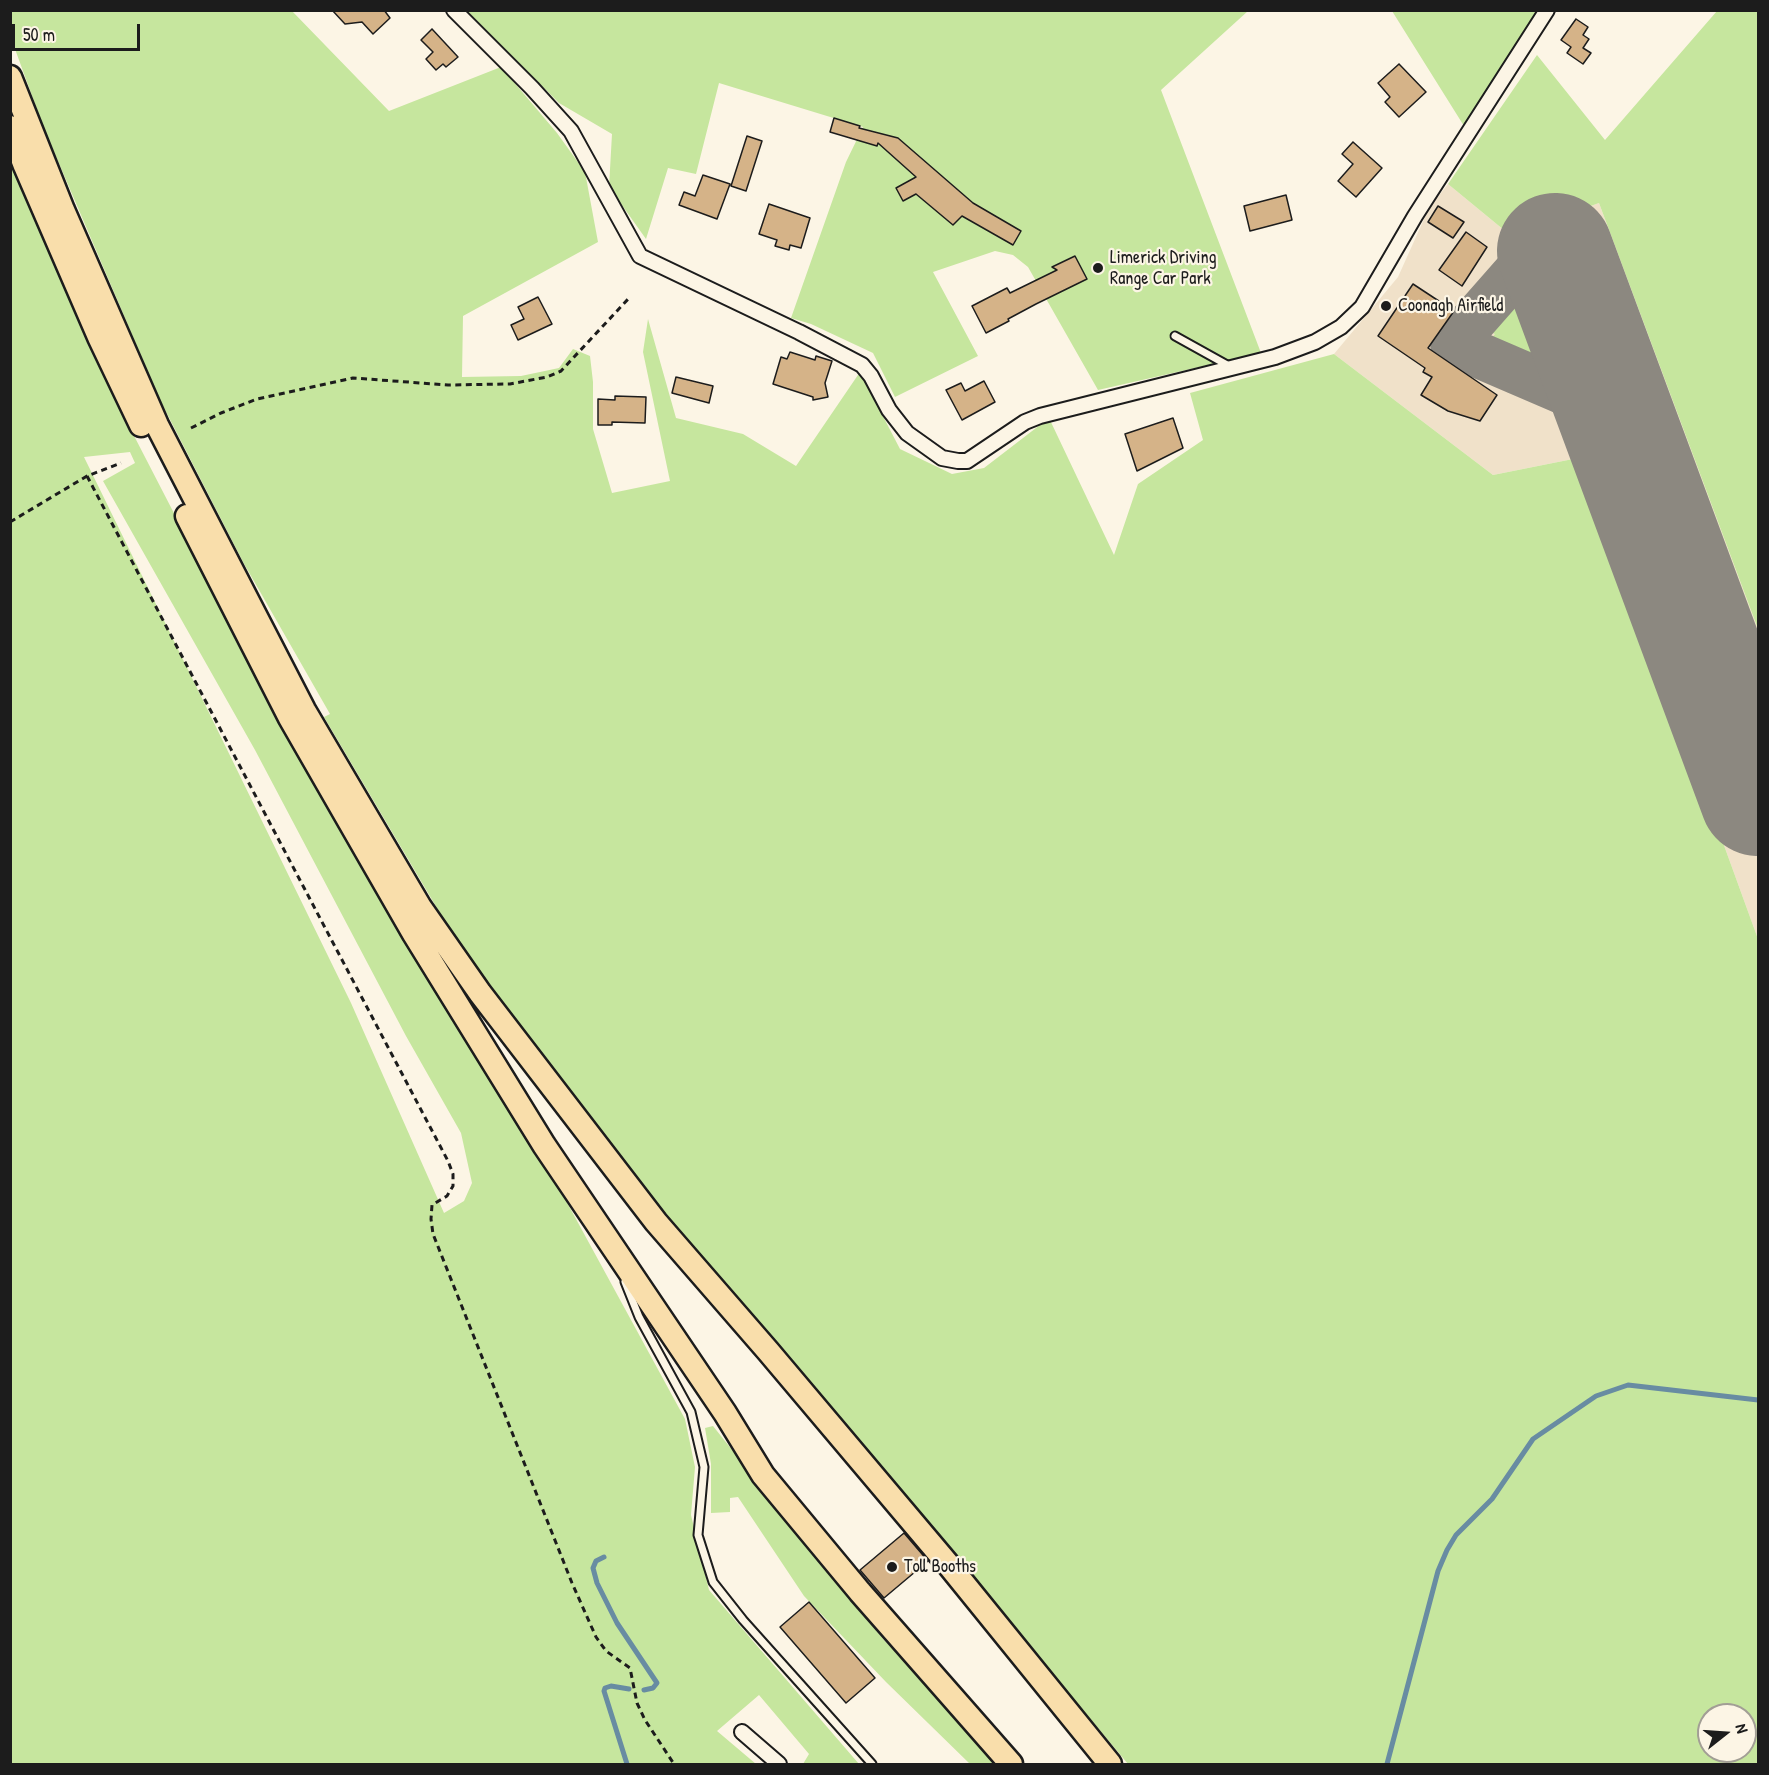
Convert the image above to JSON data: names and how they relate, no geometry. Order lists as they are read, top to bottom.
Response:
{
  "places": ["Limerick Driving Range Car Park", "Coonagh Airfield", "Toll Booths"],
  "scale_bar": "50 m",
  "north": "right"
}
